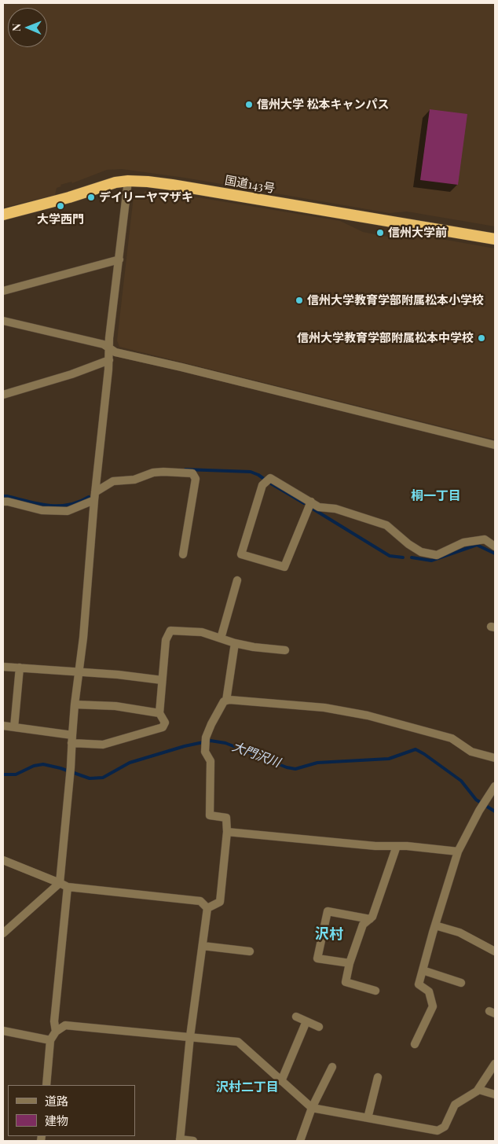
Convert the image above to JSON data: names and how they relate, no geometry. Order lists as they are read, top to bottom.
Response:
{
  "streets": {
    "highway": ["国道143号"]
  },
  "districts": ["桐一丁目", "沢村", "沢村二丁目"],
  "water": ["大門沢川"],
  "places": [
    "信州大学 松本キャンパス",
    "デイリーヤマザキ",
    "大学西門",
    "信州大学前",
    "信州大学教育学部附属松本小学校",
    "信州大学教育学部附属松本中学校"
  ],
  "legend": ["道路", "建物"],
  "north": "left"
}
